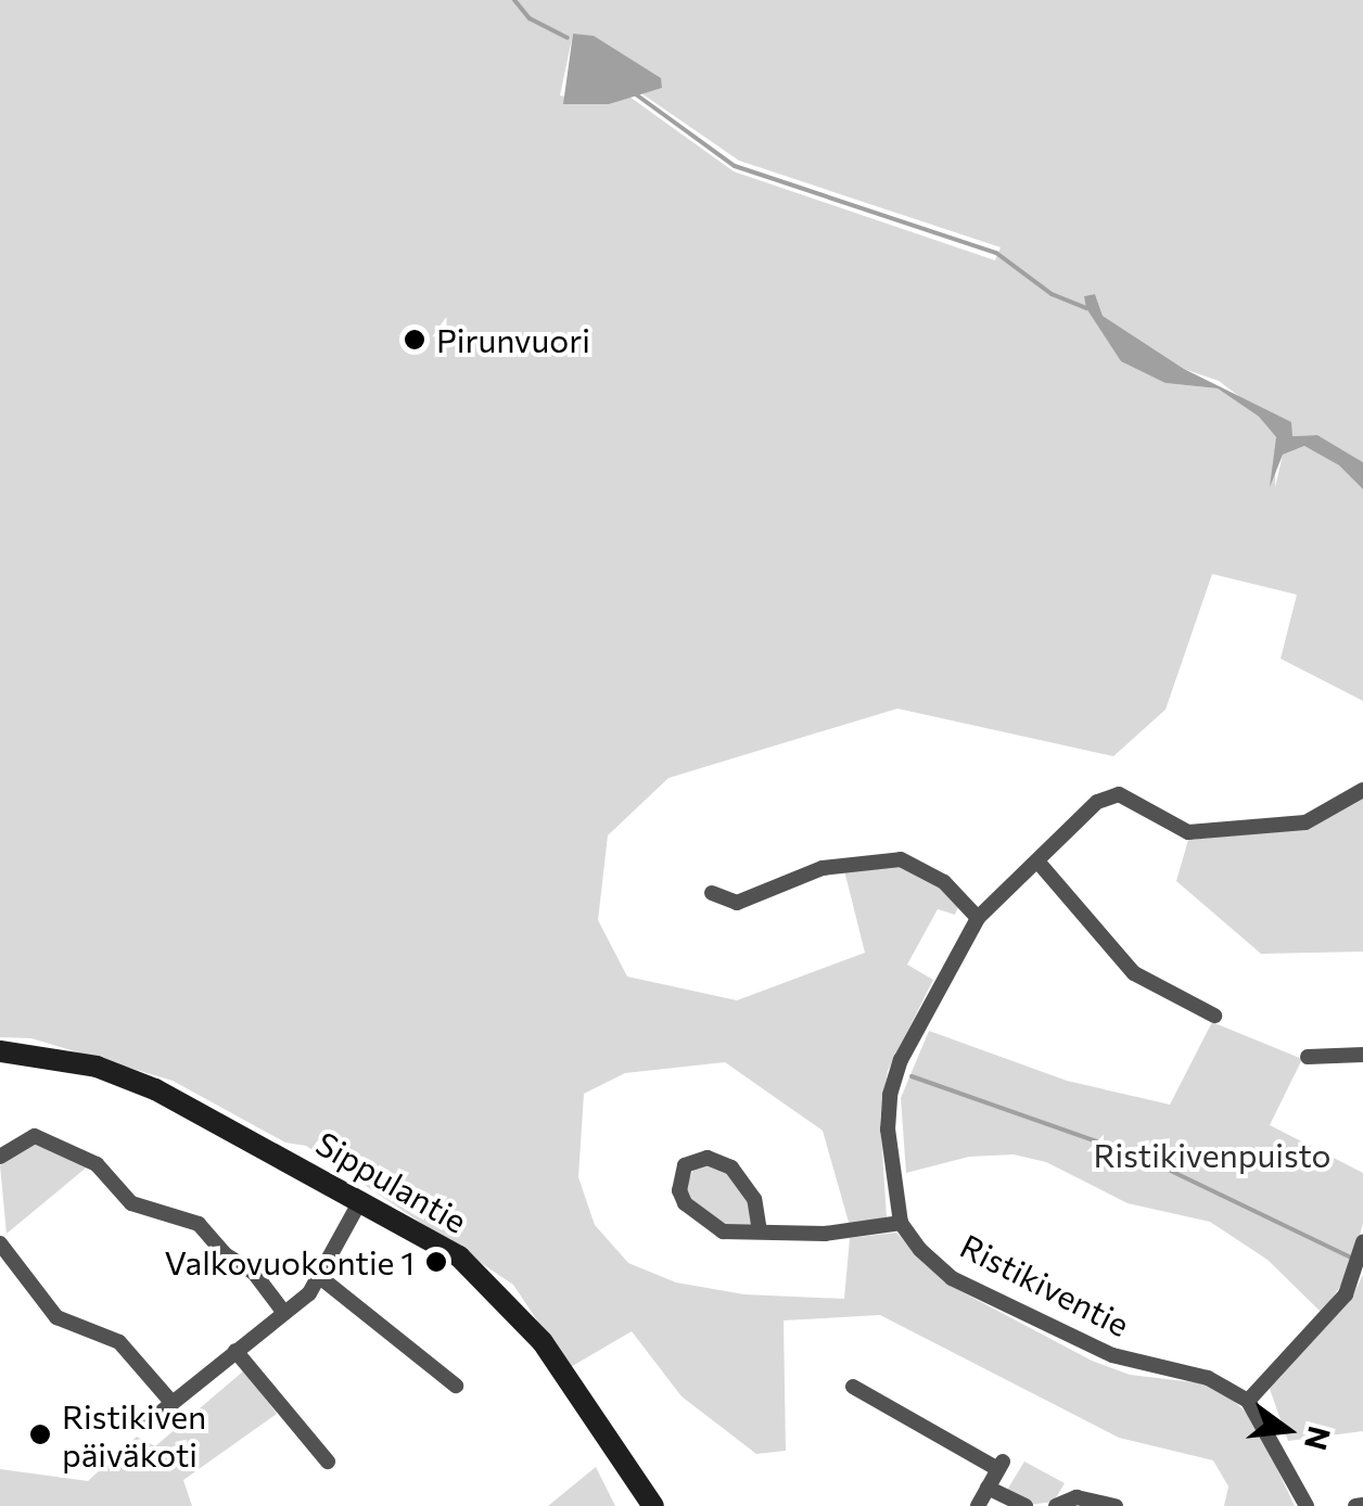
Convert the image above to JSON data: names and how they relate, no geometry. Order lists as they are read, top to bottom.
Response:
{
  "streets": {
    "street": ["Sippulantie", "Ristikiventie"]
  },
  "parks": ["Ristikivenpuisto"],
  "places": ["Pirunvuori", "Valkovuokontie 1", "Ristikiven päiväkoti"],
  "north": "right"
}
